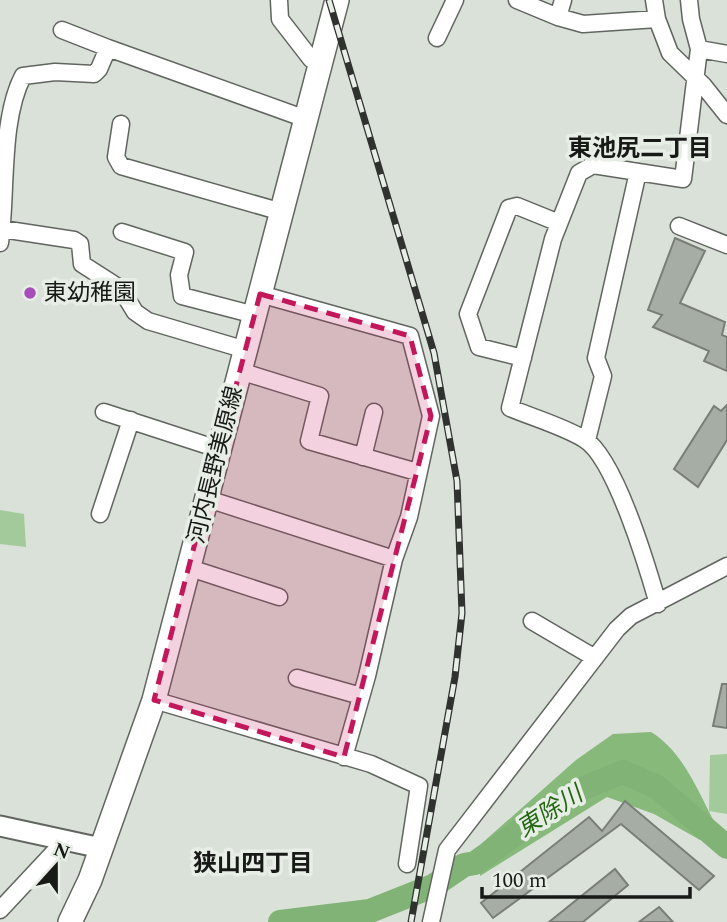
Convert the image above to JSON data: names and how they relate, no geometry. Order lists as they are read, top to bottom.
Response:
{
  "streets": {
    "main road": ["河内長野美原線"]
  },
  "districts": ["東池尻二丁目", "狭山四丁目"],
  "water": ["東除川"],
  "places": ["東幼稚園"],
  "scale_bar": "100 m",
  "north": "top"
}
